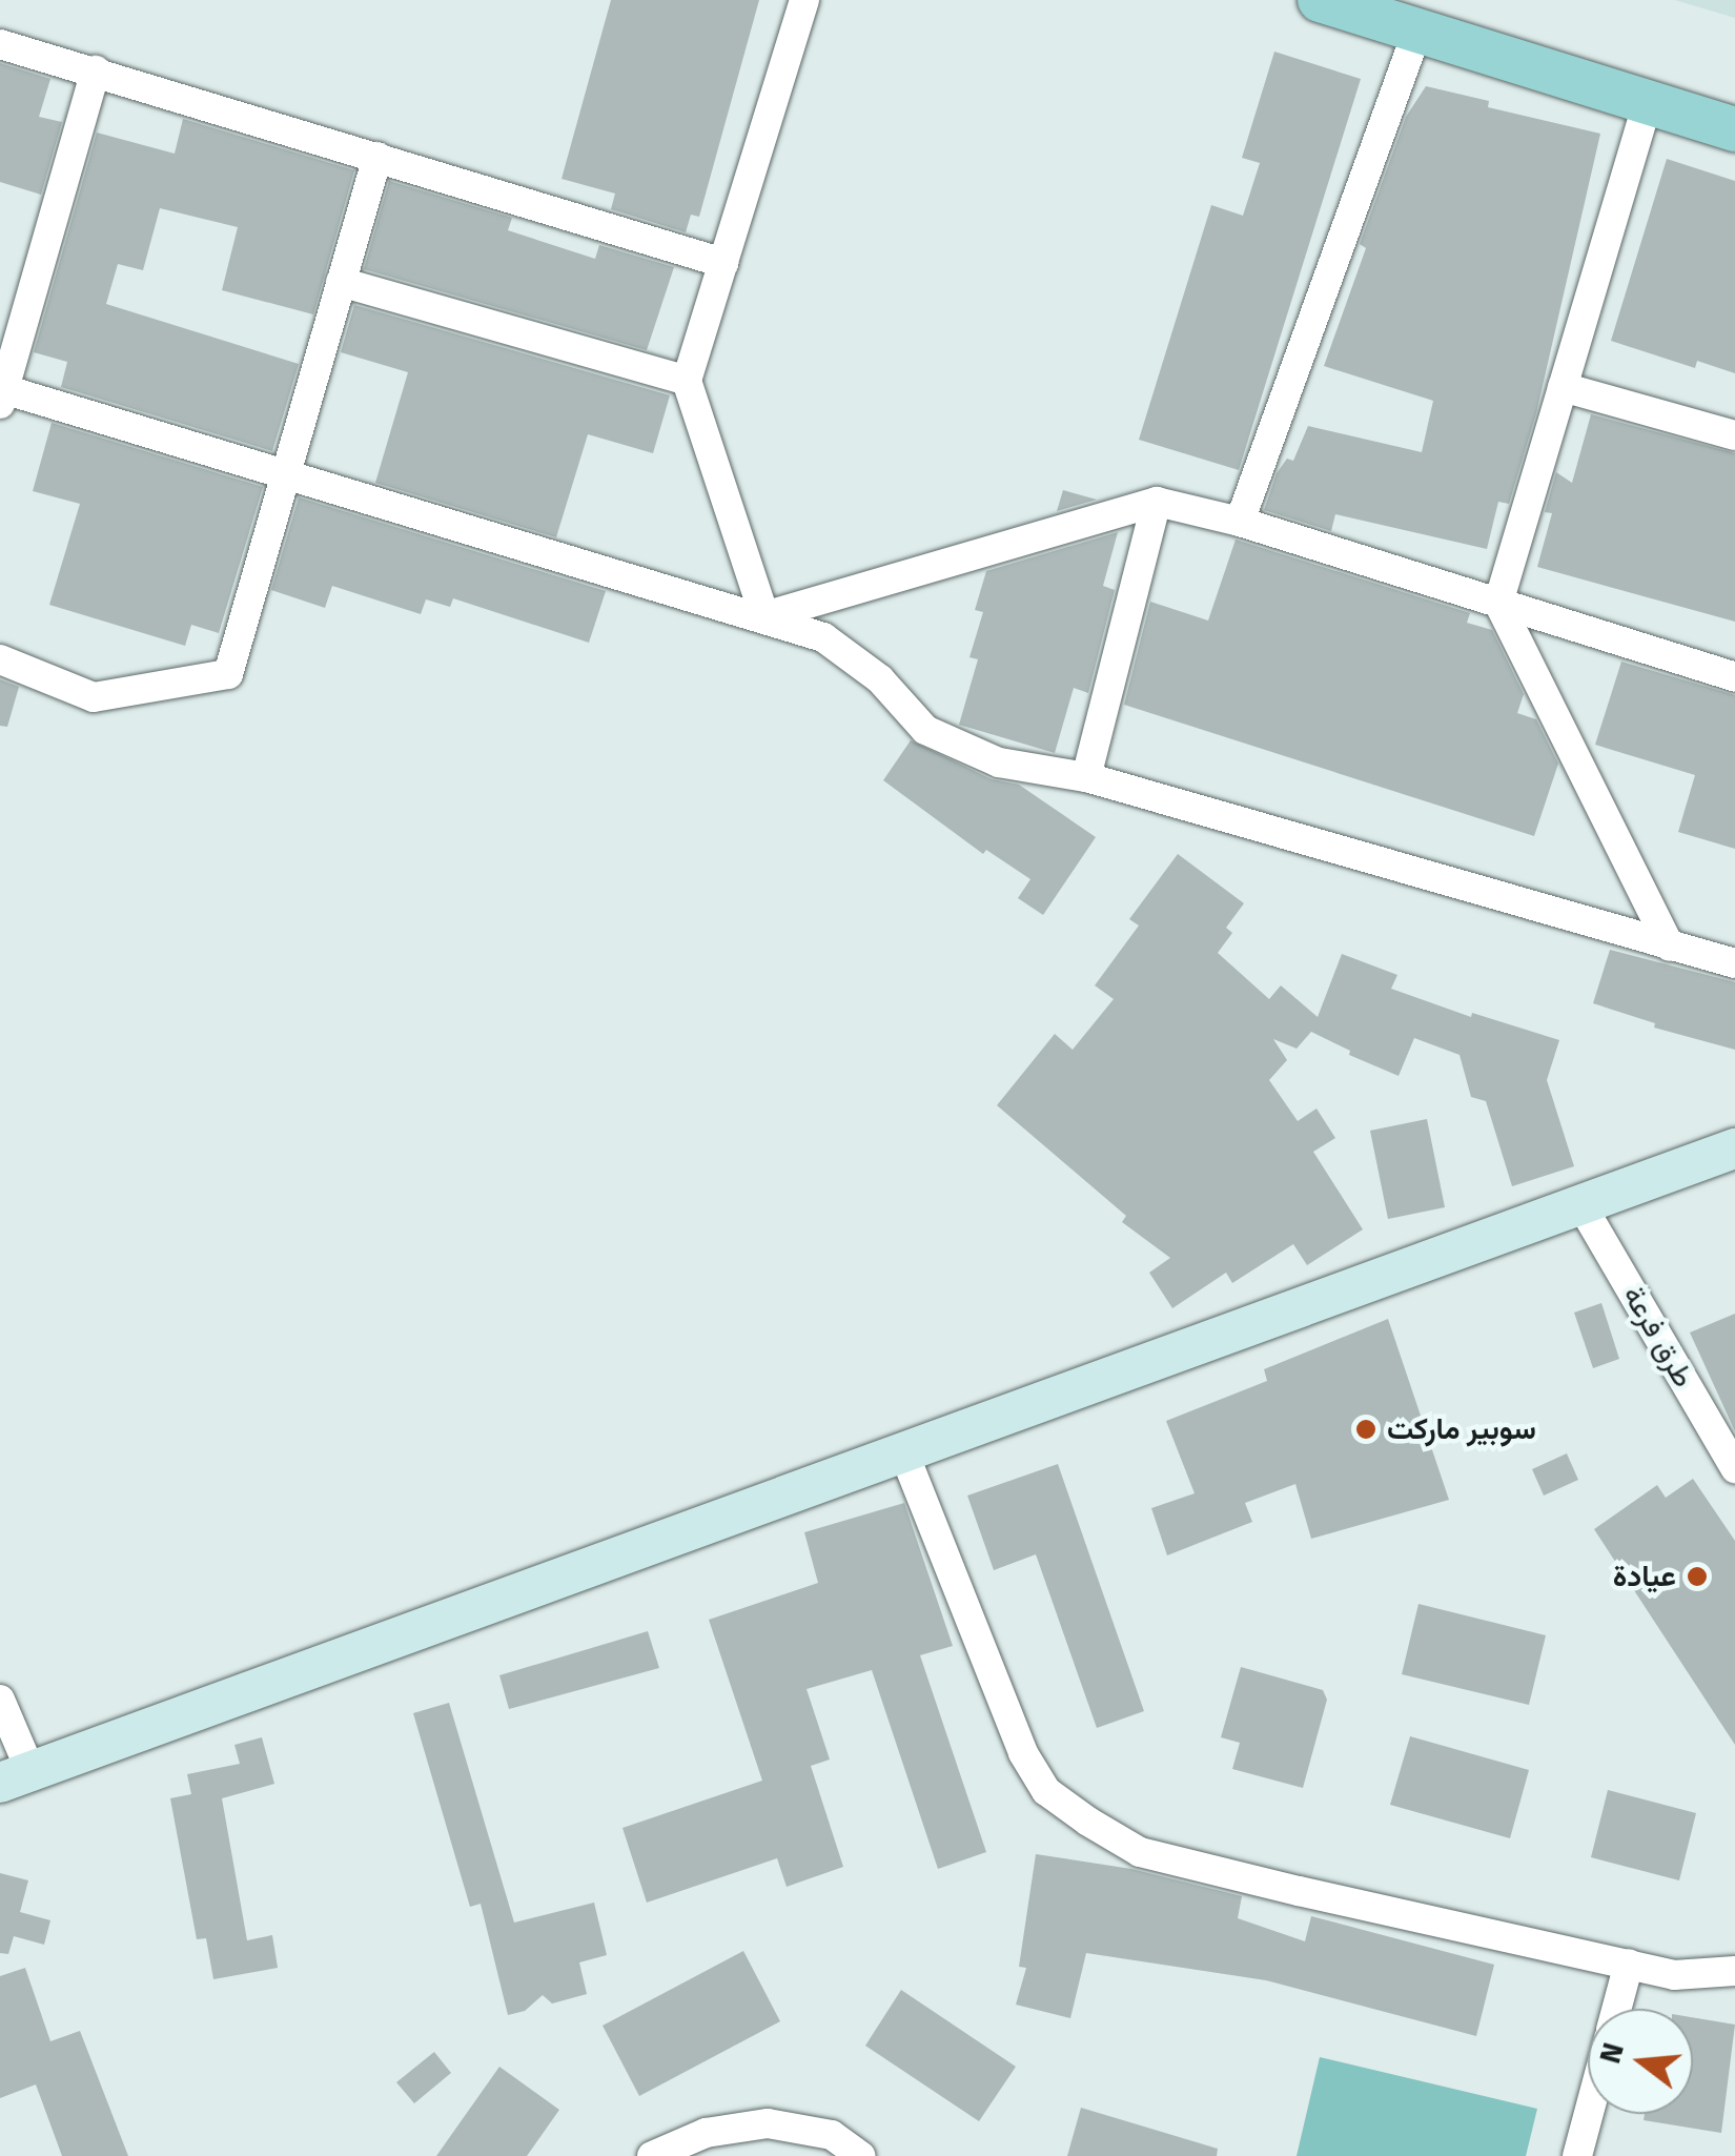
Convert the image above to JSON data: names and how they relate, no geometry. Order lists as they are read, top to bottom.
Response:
{
  "streets": {
    "street": ["طرق فرعة"]
  },
  "places": ["سوبير ماركت", "عيادة"],
  "north": "left"
}
